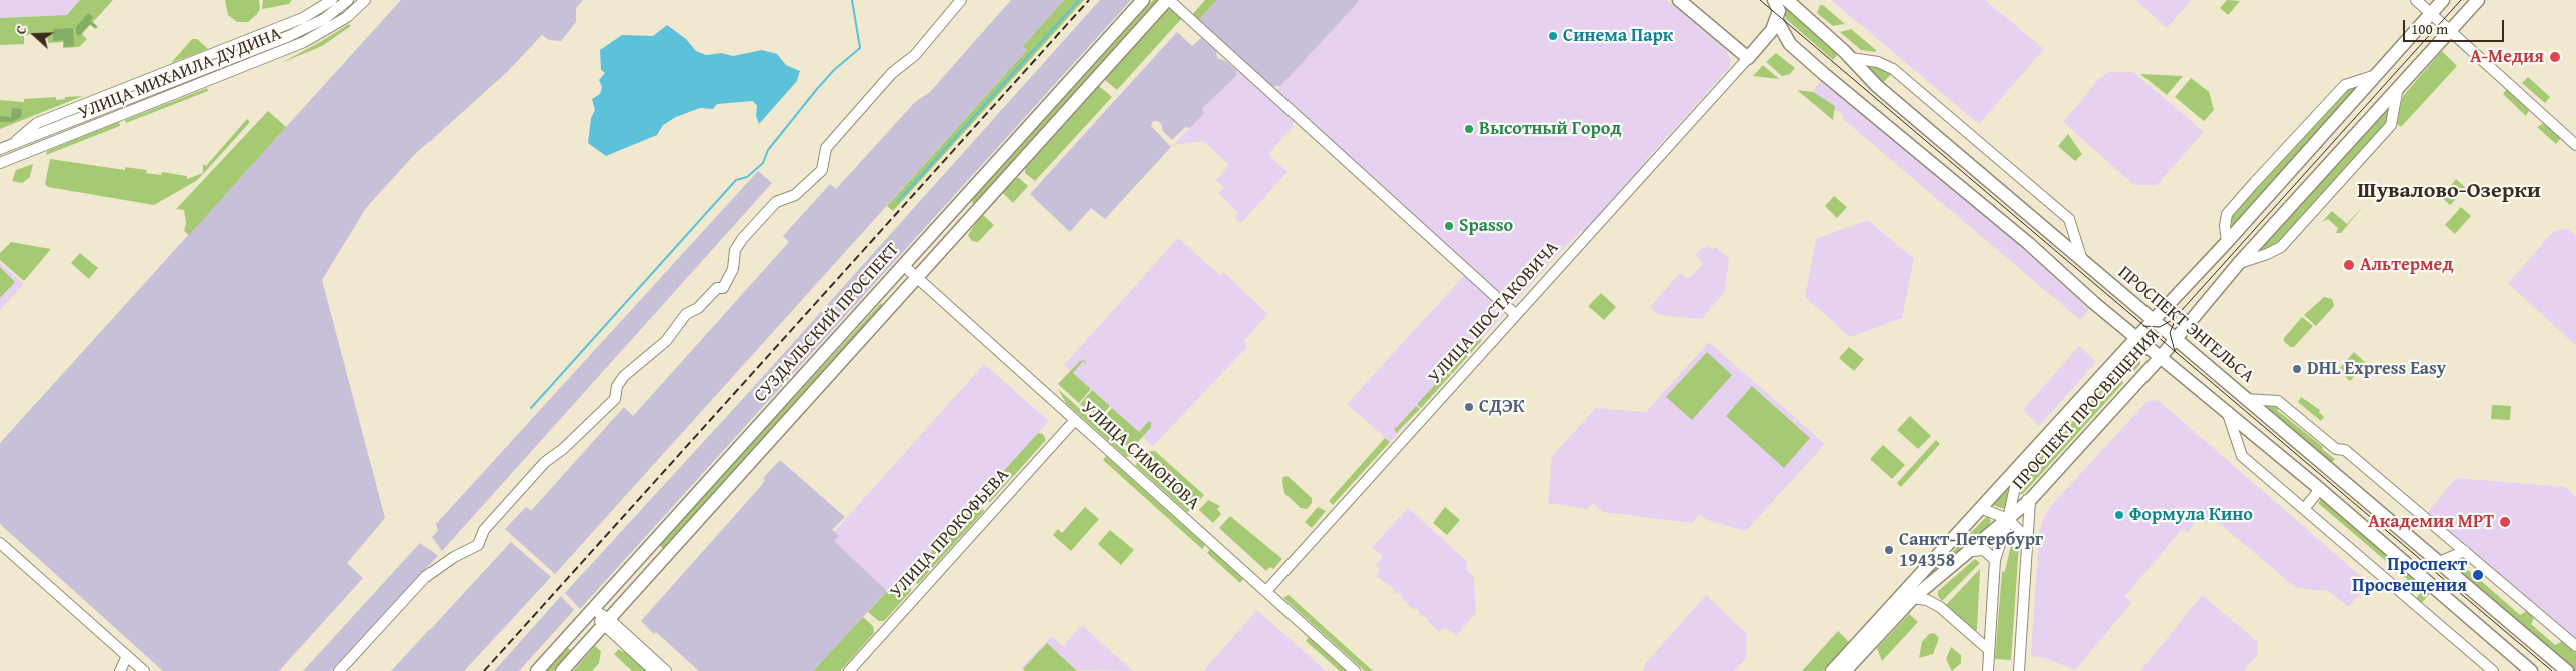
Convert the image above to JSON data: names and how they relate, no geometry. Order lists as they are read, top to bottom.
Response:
{
  "streets": {
    "main road": [
      "УЛИЦА ШОСТАКОВИЧА",
      "СУЗДАЛЬСКИЙ ПРОСПЕКТ",
      "ПРОСПЕКТ ЭНГЕЛЬСА",
      "ПРОСПЕКТ ПРОСВЕЩЕНИЯ"
    ],
    "street": ["УЛИЦА МИХАИЛА ДУДИНА", "УЛИЦА СИМОНОВА", "УЛИЦА ПРОКОФЬЕВА"]
  },
  "crossings": [
    ["УЛИЦА ШОСТАКОВИЧА", "УЛИЦА СИМОНОВА"],
    ["СУЗДАЛЬСКИЙ ПРОСПЕКТ", "УЛИЦА СИМОНОВА"],
    ["ПРОСПЕКТ ЭНГЕЛЬСА", "ПРОСПЕКТ ПРОСВЕЩЕНИЯ"],
    ["УЛИЦА СИМОНОВА", "УЛИЦА ПРОКОФЬЕВА"]
  ],
  "districts": ["Шувалово-Озерки"],
  "places": [
    "Синема Парк",
    "А-Медия",
    "Высотный Город",
    "Spasso",
    "Альтермед",
    "DHL Express Easy",
    "СДЭК",
    "Формула Кино",
    "Академия МРТ",
    "Санкт-Петербург 194358",
    "Проспект Просвещения"
  ],
  "scale_bar": "100 m",
  "north": "left"
}
